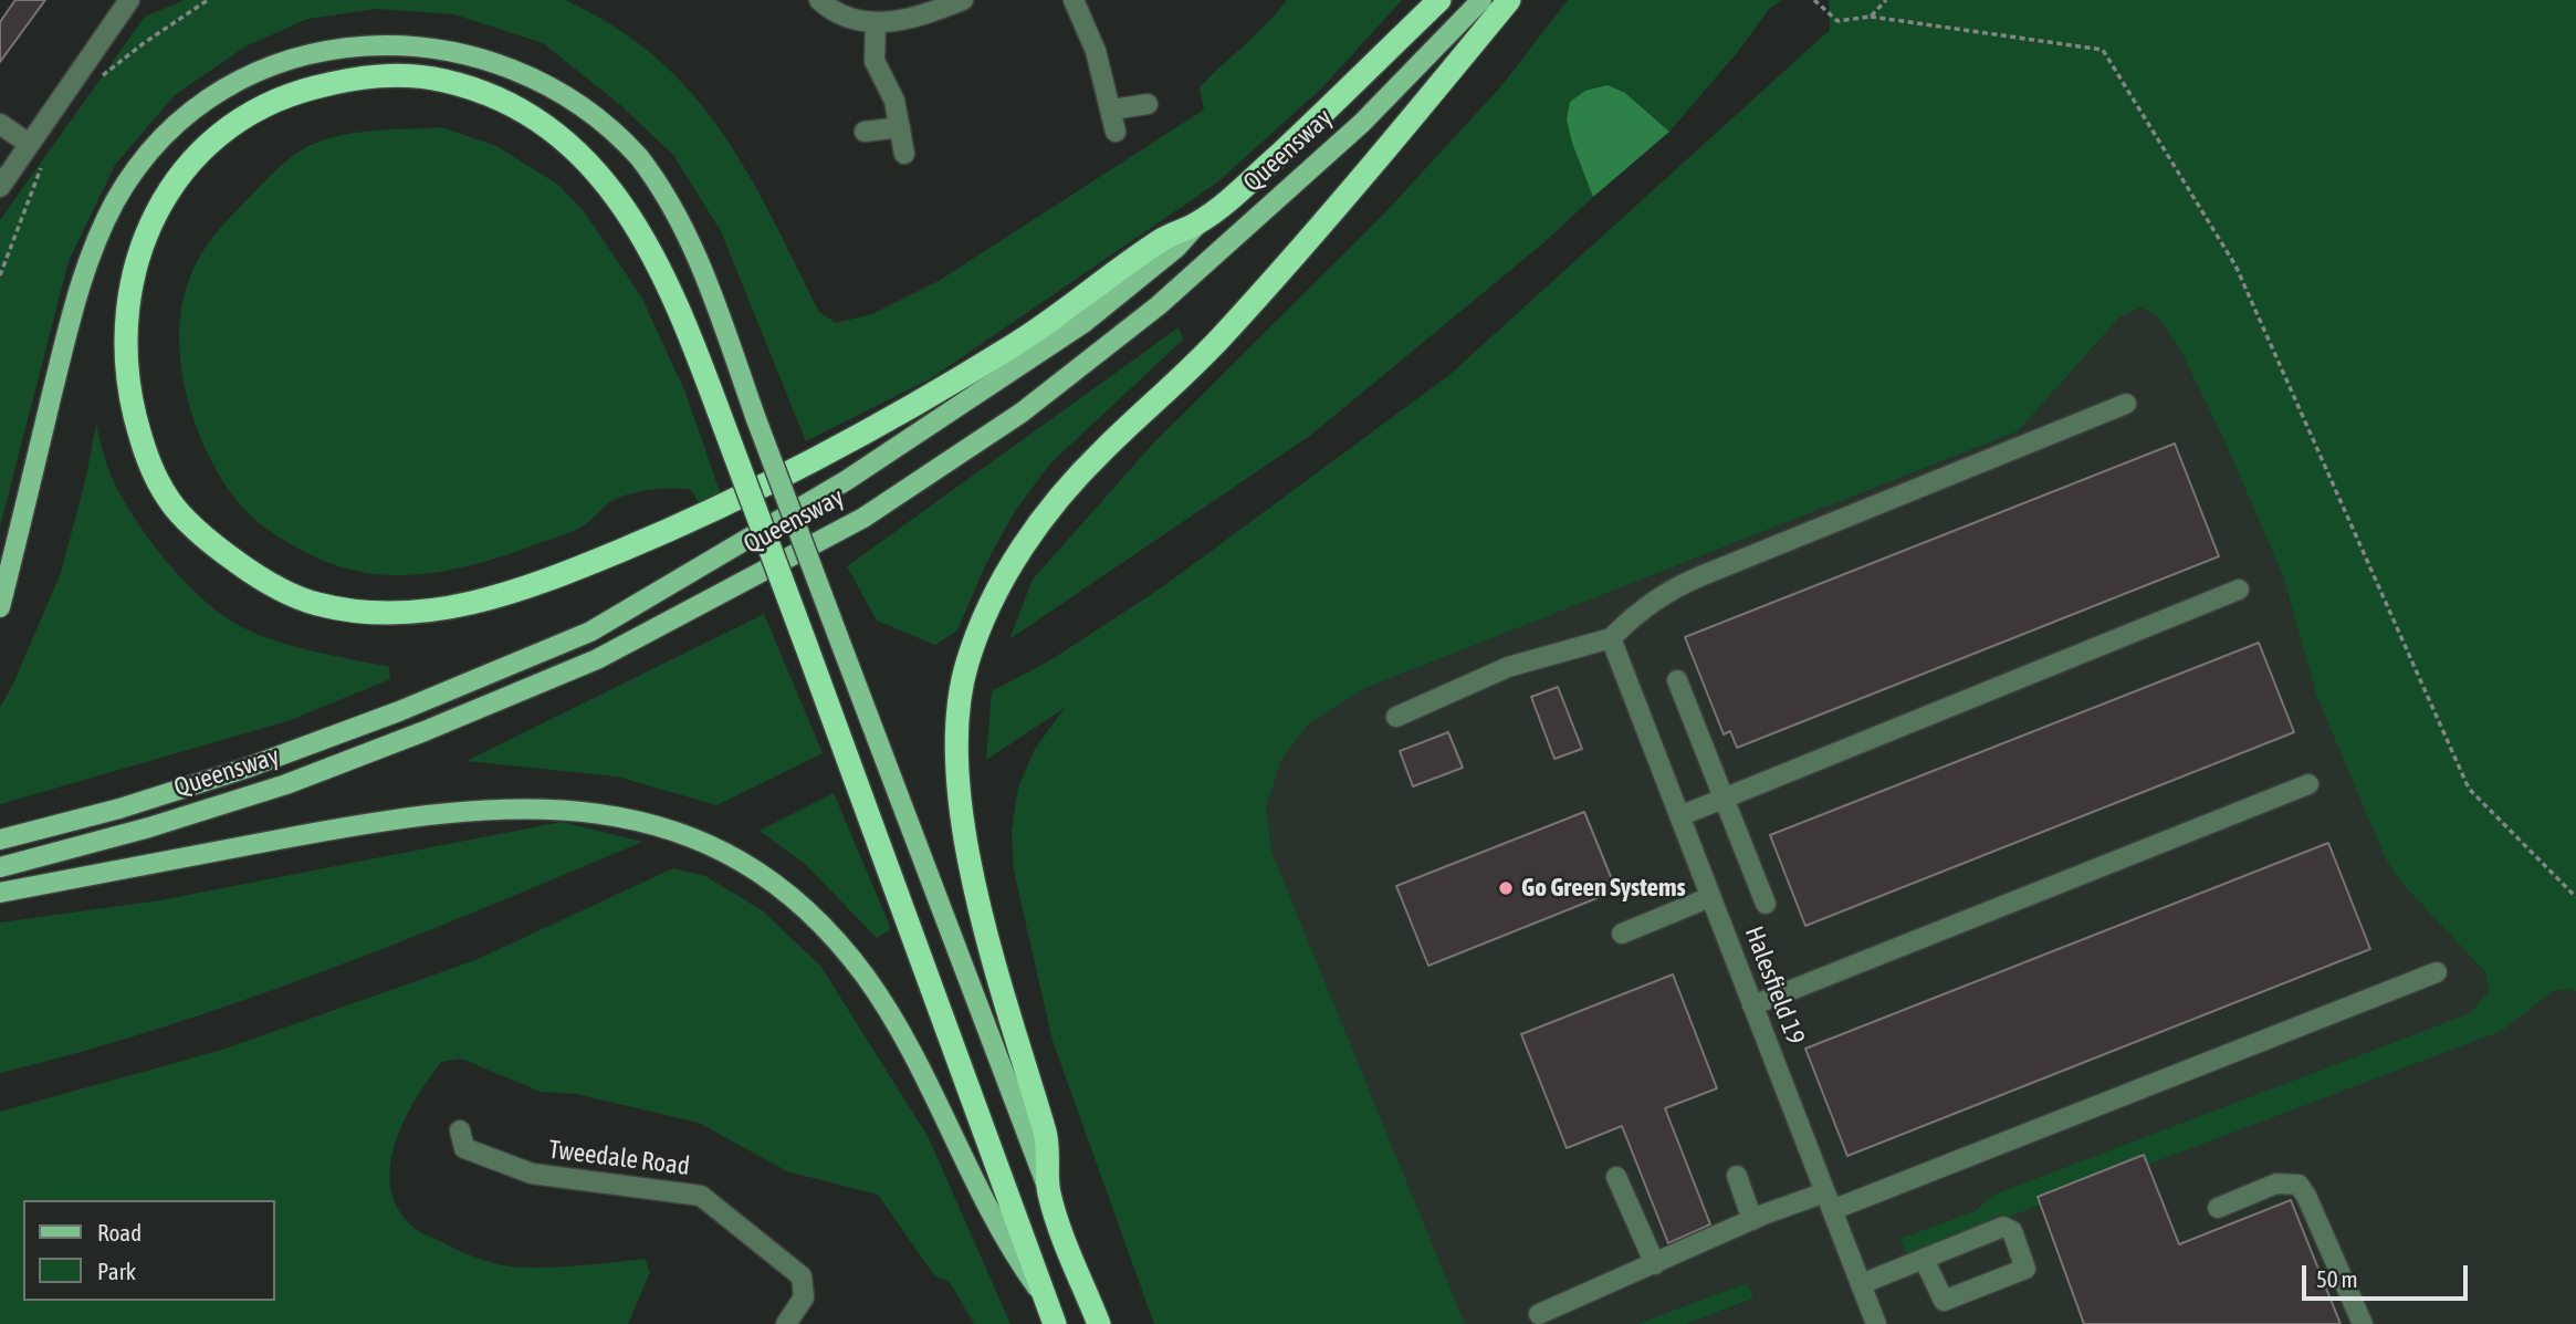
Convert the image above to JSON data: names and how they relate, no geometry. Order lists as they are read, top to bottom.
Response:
{
  "streets": {
    "highway": ["Queensway"],
    "street": ["Halesfield 19", "Tweedale Road"]
  },
  "places": ["Go Green Systems"],
  "legend": ["Road", "Park"],
  "scale_bar": "50 m"
}
